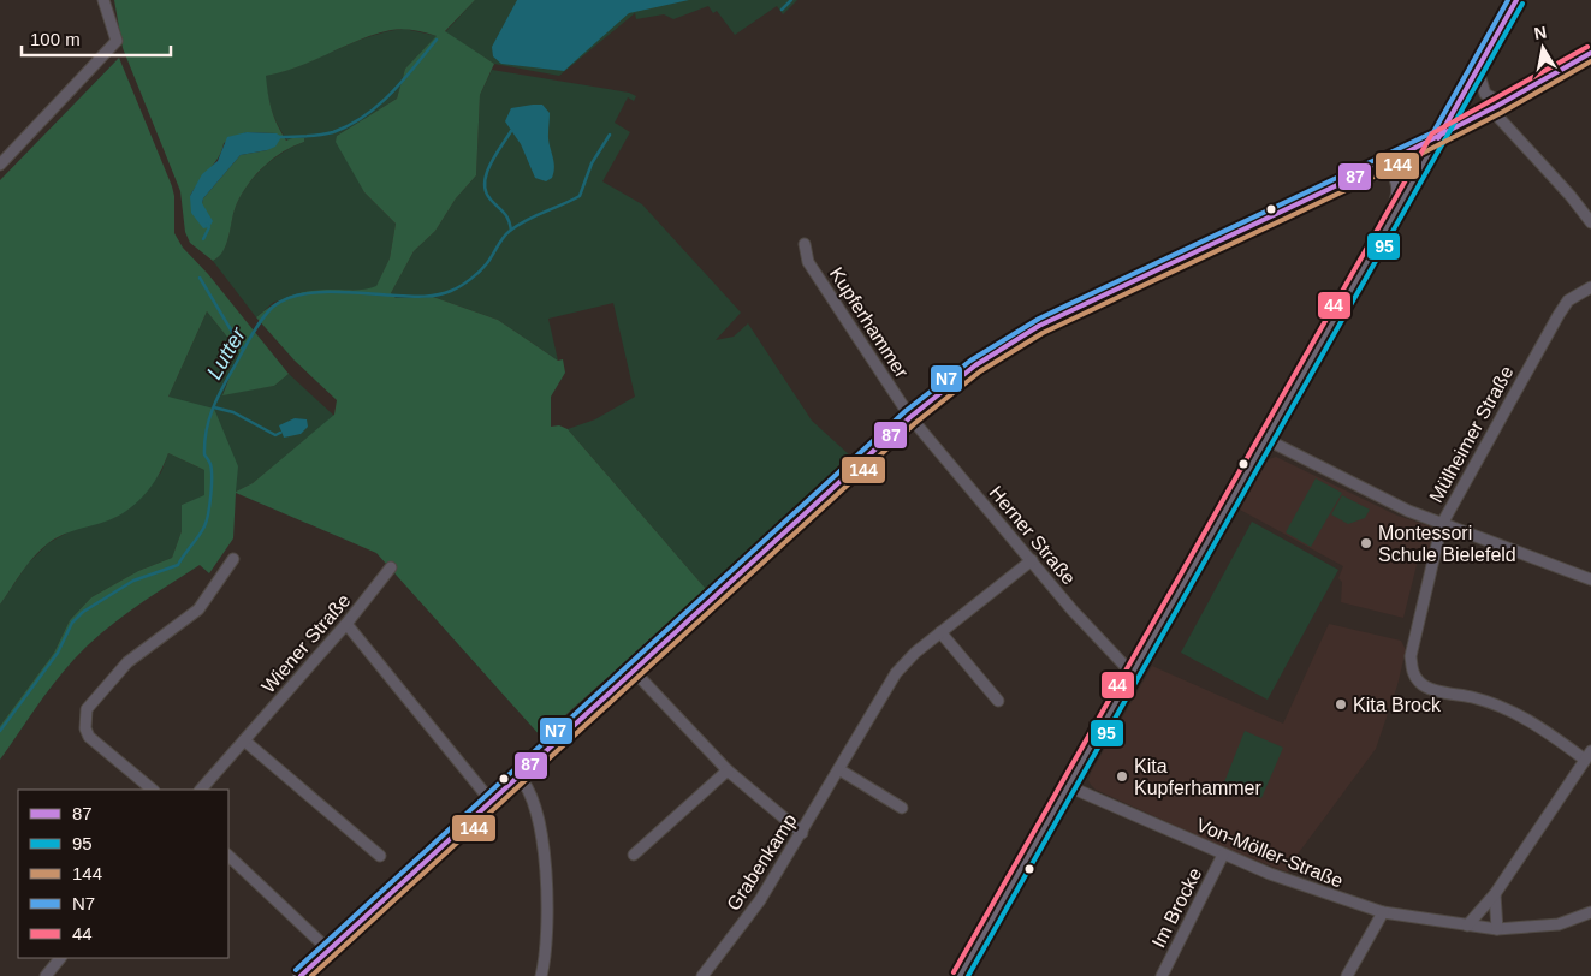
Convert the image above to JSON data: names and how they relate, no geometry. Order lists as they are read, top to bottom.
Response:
{
  "streets": {
    "street": [
      "Kupferhammer",
      "Mülheimer Straße",
      "Herner Straße",
      "Wiener Straße",
      "Von-Möller-Straße",
      "Grabenkamp",
      "Im Brocke"
    ]
  },
  "crossings": [
    ["Kupferhammer", "Herner Straße"],
    ["Herner Straße", "Grabenkamp"],
    ["Von-Möller-Straße", "Im Brocke"]
  ],
  "water": ["Lutter"],
  "places": ["Montessori Schule Bielefeld", "Kita Brock", "Kita Kupferhammer"],
  "lines": [
    "transit line 87",
    "transit line N7",
    "transit line 95",
    "transit line 44",
    "transit line 144"
  ],
  "legend": [
    "87",
    "95",
    "144",
    "N7",
    "44"
  ],
  "scale_bar": "100 m",
  "north": "top"
}
